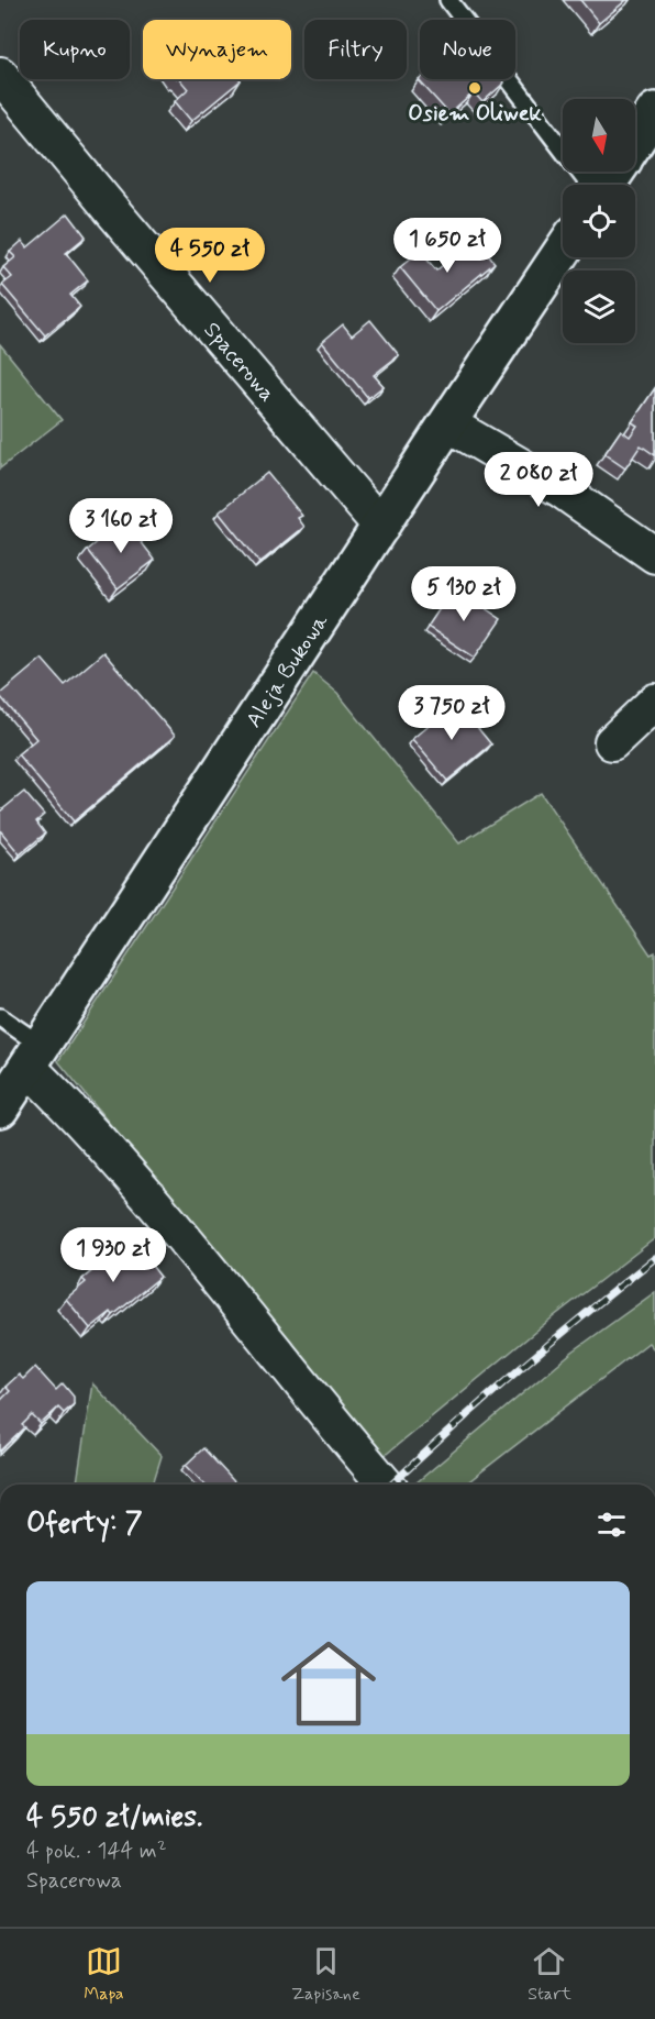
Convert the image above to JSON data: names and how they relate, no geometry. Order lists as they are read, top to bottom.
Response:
{
  "streets": {
    "street": ["Spacerowa", "Aleja Bukowa"]
  },
  "crossings": [
    ["Spacerowa", "Aleja Bukowa"]
  ],
  "places": ["Osiem Oliwek"],
  "north": "bottom",
  "page": {
    "chip": [
      "Kupno",
      "Wynajem",
      "Filtry",
      "Nowe"
    ],
    "price": [
      "1 650 zł",
      "4 550 zł",
      "2 080 zł",
      "3 160 zł",
      "5 130 zł",
      "3 750 zł",
      "1 930 zł"
    ],
    "heading": "Oferty: 7",
    "list": [
      {
        "name": "4 550 zł/mies.",
        "note": "4 pok. · 144 m² · Spacerowa"
      }
    ],
    "tabs": ["Mapa", "Zapisane", "Start"]
  }
}
